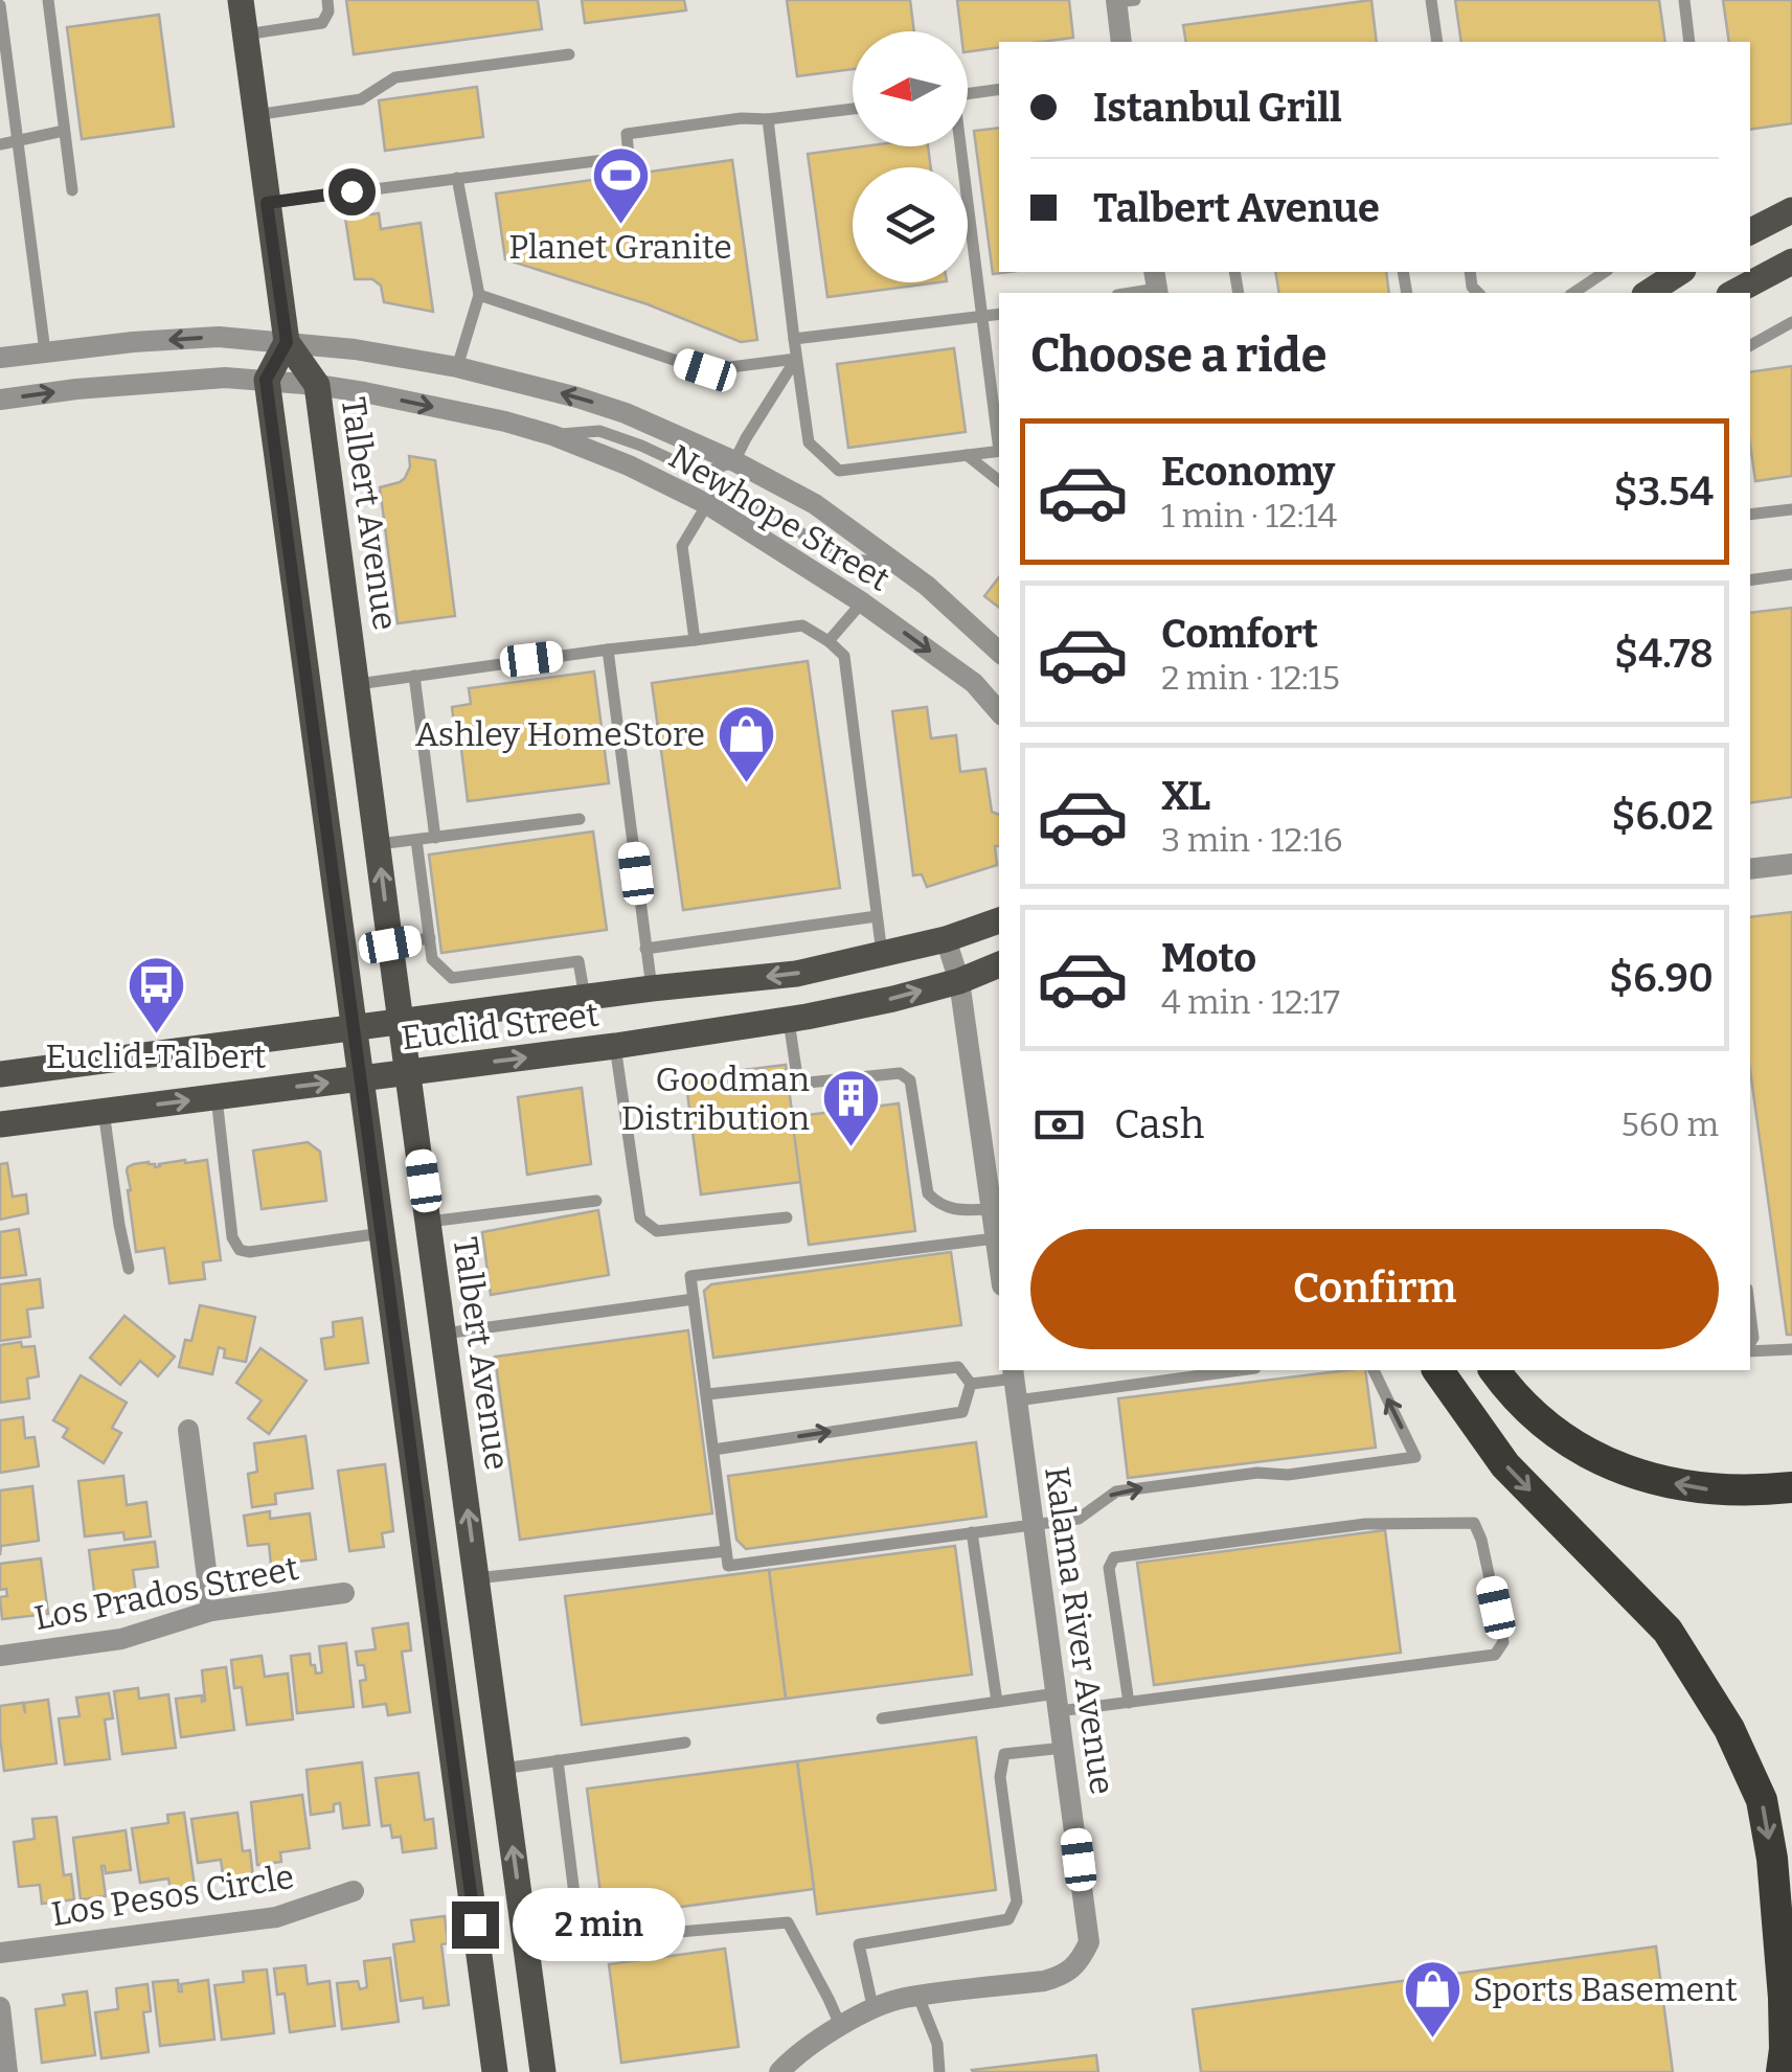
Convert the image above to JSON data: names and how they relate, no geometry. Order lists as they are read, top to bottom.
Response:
{
  "streets": {
    "main road": ["Talbert Avenue", "Euclid Street"],
    "street": [
      "Newhope Street",
      "Los Prados Street",
      "Kalama River Avenue",
      "Los Pesos Circle"
    ]
  },
  "crossings": [
    ["Talbert Avenue", "Newhope Street"],
    ["Talbert Avenue", "Euclid Street"]
  ],
  "places": {
    "sports": ["Planet Granite"],
    "shop": ["Ashley HomeStore", "Sports Basement"],
    "bus stop": ["Euclid-Talbert"],
    "building": ["Goodman Distribution"]
  },
  "north": "left",
  "page": {
    "banner": ["Istanbul Grill", "Talbert Avenue"],
    "heading": "Choose a ride",
    "list": [
      {
        "name": "Economy",
        "note": "1 min · 12:14",
        "value": "$3.54"
      },
      {
        "name": "Comfort",
        "note": "2 min · 12:15",
        "value": "$4.78"
      },
      {
        "name": "XL",
        "note": "3 min · 12:16",
        "value": "$6.02"
      },
      {
        "name": "Moto",
        "note": "4 min · 12:17",
        "value": "$6.90"
      }
    ],
    "pay": ["Cash", "560 m"],
    "buttons": "Confirm",
    "bubble": "2 min"
  }
}
